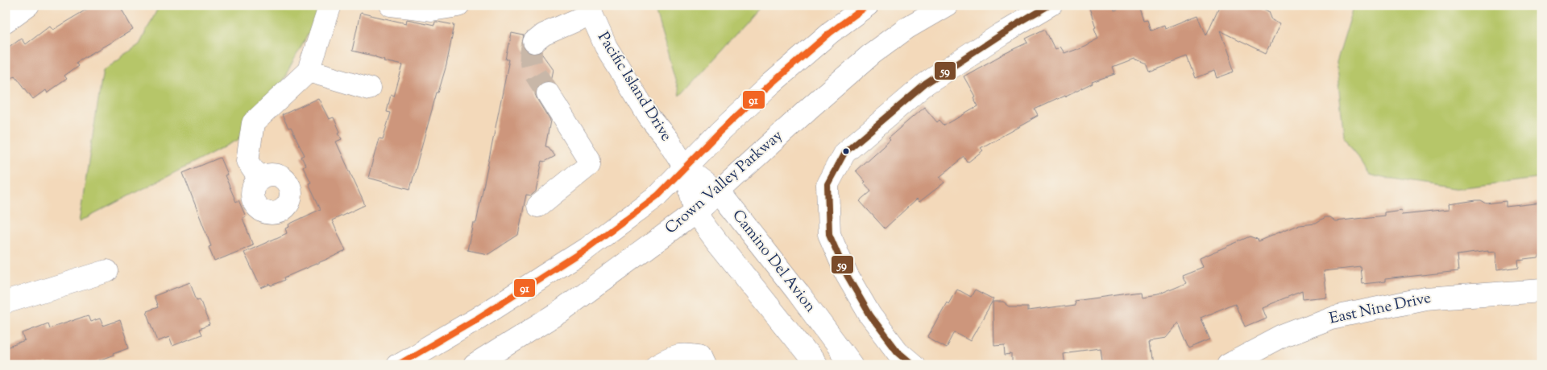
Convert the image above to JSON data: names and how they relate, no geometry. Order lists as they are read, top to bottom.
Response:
{
  "streets": {
    "main road": [
      "Pacific Island Drive",
      "Crown Valley Parkway",
      "Camino Del Avion",
      "East Nine Drive"
    ]
  },
  "crossings": [
    ["Pacific Island Drive", "Camino Del Avion"],
    ["Crown Valley Parkway", "Camino Del Avion"]
  ],
  "lines": ["transit line 91", "transit line 59"]
}
